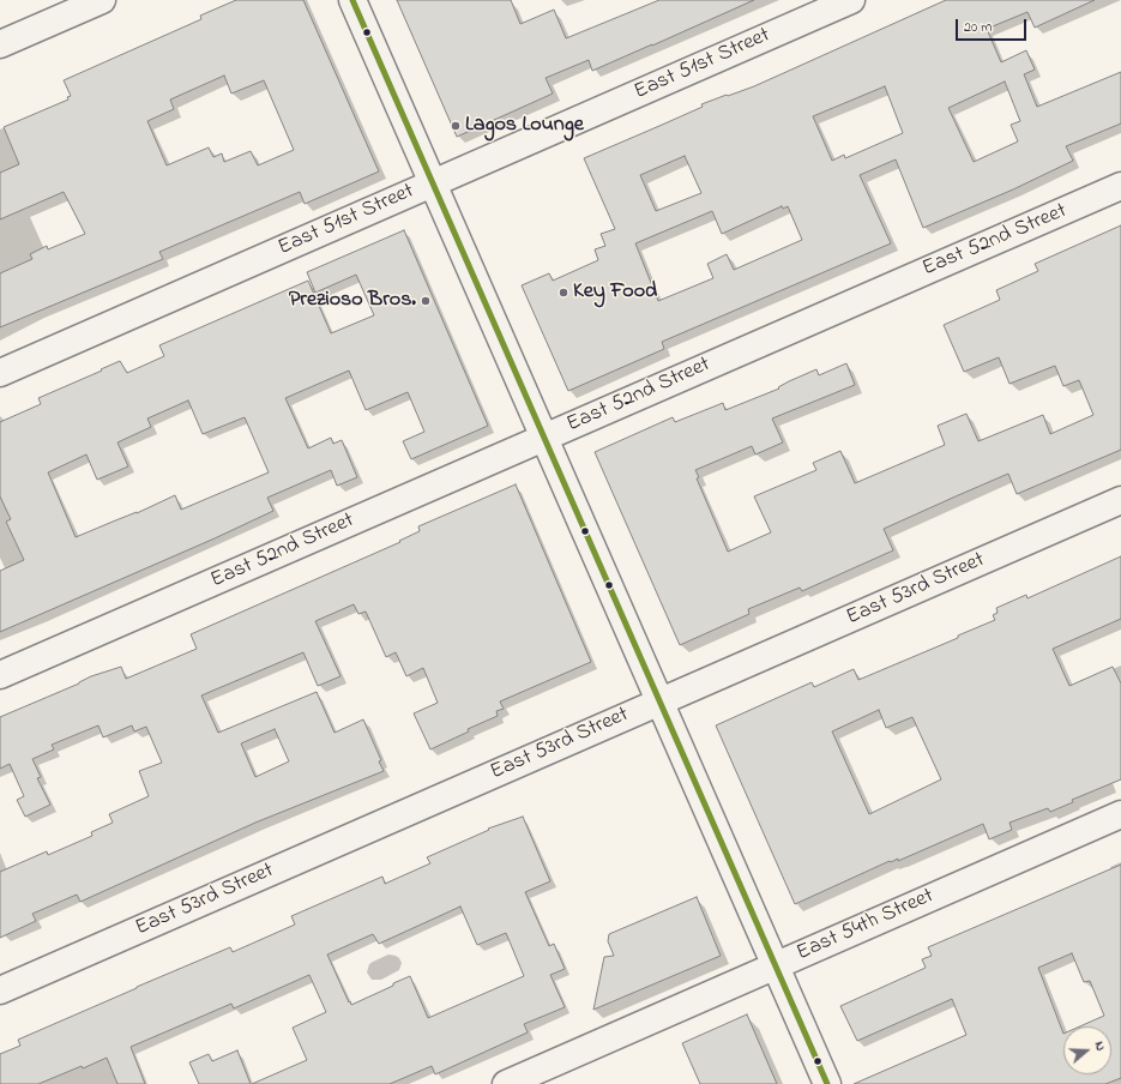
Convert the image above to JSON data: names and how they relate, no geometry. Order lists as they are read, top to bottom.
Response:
{
  "streets": {
    "street": [
      "East 51st Street",
      "East 52nd Street",
      "East 53rd Street",
      "East 54th Street"
    ]
  },
  "places": ["Lagos Lounge", "Key Food", "Prezioso Bros."],
  "scale_bar": "20 m",
  "north": "right"
}
